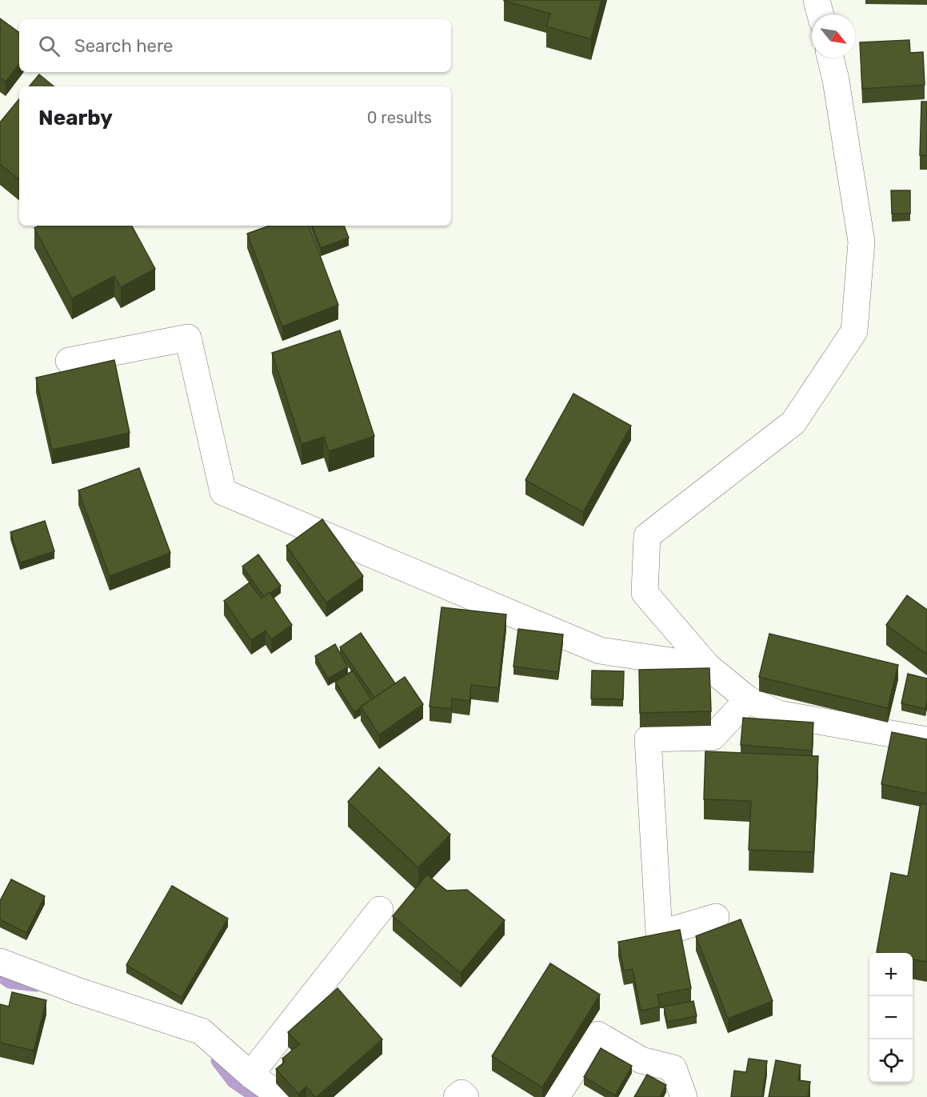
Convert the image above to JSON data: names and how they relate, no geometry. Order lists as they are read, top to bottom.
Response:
{
  "north": "bottom right",
  "page": {
    "search": "Search here",
    "heading": ["Nearby", "0 results"],
    "map_buttons": ["+", "−"]
  }
}
